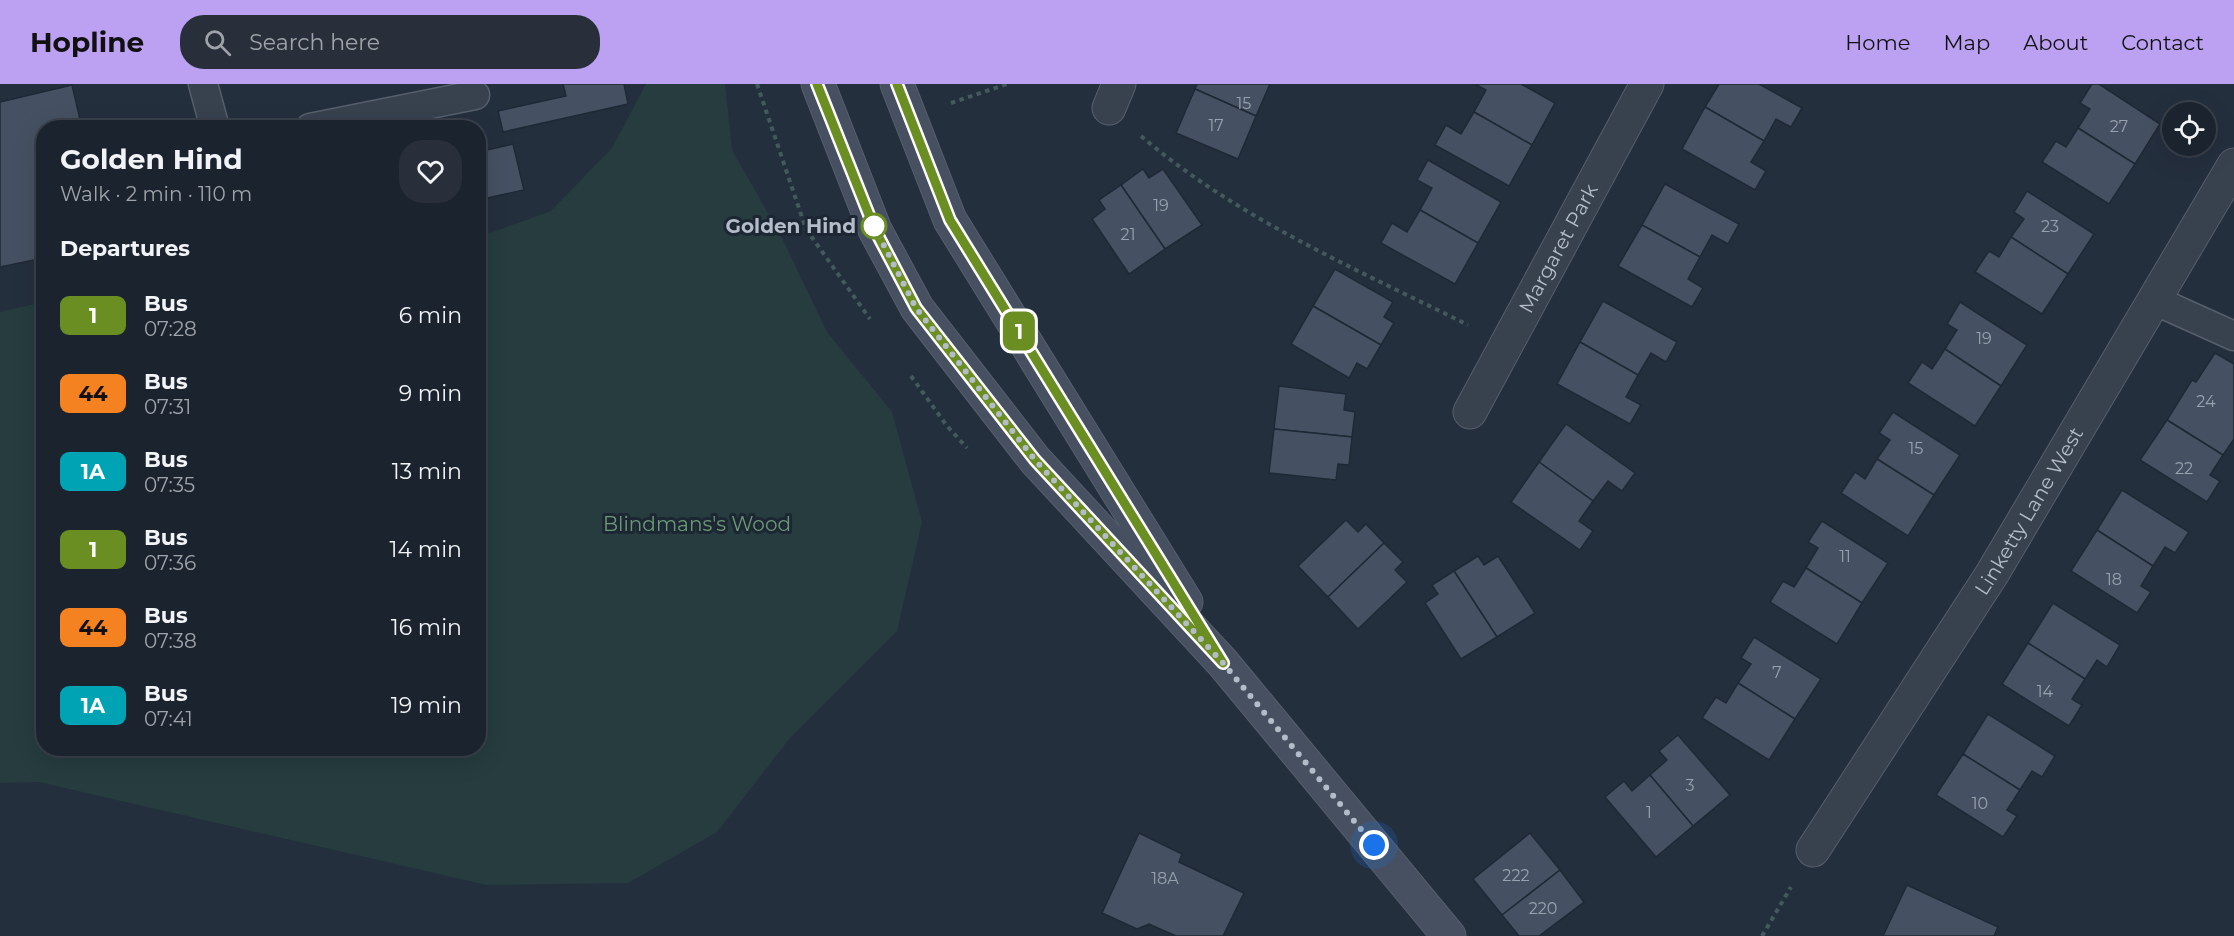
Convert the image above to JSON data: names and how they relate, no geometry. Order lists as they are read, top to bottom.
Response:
{
  "streets": {
    "street": ["Margaret Park", "Linketty Lane West"]
  },
  "parks": ["Blindmans's Wood"],
  "places": ["Golden Hind"],
  "lines": ["bus line 1"],
  "house_numbers": [
    "15",
    "17",
    "27",
    "19",
    "23",
    "21",
    "19",
    "24",
    "15",
    "22",
    "11",
    "18",
    "7",
    "14",
    "3",
    "10",
    "1",
    "222",
    "18A",
    "220"
  ],
  "page": {
    "header": "Hopline",
    "search": "Search here",
    "nav": [
      "Home",
      "Map",
      "About",
      "Contact"
    ],
    "on_map": "1",
    "heading": [
      ["Golden Hind", "Walk · 2 min · 110 m"],
      "Departures"
    ],
    "list": [
      {
        "mark": "1",
        "name": "Bus",
        "note": "07:28",
        "value": "6 min"
      },
      {
        "mark": "44",
        "name": "Bus",
        "note": "07:31",
        "value": "9 min"
      },
      {
        "mark": "1A",
        "name": "Bus",
        "note": "07:35",
        "value": "13 min"
      },
      {
        "mark": "1",
        "name": "Bus",
        "note": "07:36",
        "value": "14 min"
      },
      {
        "mark": "44",
        "name": "Bus",
        "note": "07:38",
        "value": "16 min"
      },
      {
        "mark": "1A",
        "name": "Bus",
        "note": "07:41",
        "value": "19 min"
      }
    ]
  }
}
